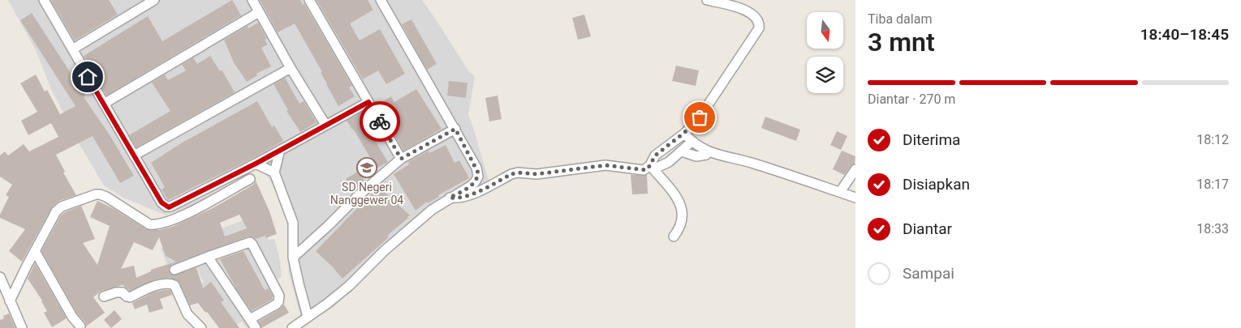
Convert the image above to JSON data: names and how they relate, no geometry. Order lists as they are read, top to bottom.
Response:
{
  "places": {
    "school or university": ["SD Negeri Nanggewer 04"]
  },
  "north": "bottom",
  "page": {
    "heading": ["3 mnt", "Tiba dalam", "18:40–18:45"],
    "bar": "Diantar · 270 m",
    "list": [
      ["Diterima", "18:12"],
      ["Disiapkan", "18:17"],
      ["Diantar", "18:33"],
      "Sampai"
    ]
  }
}
